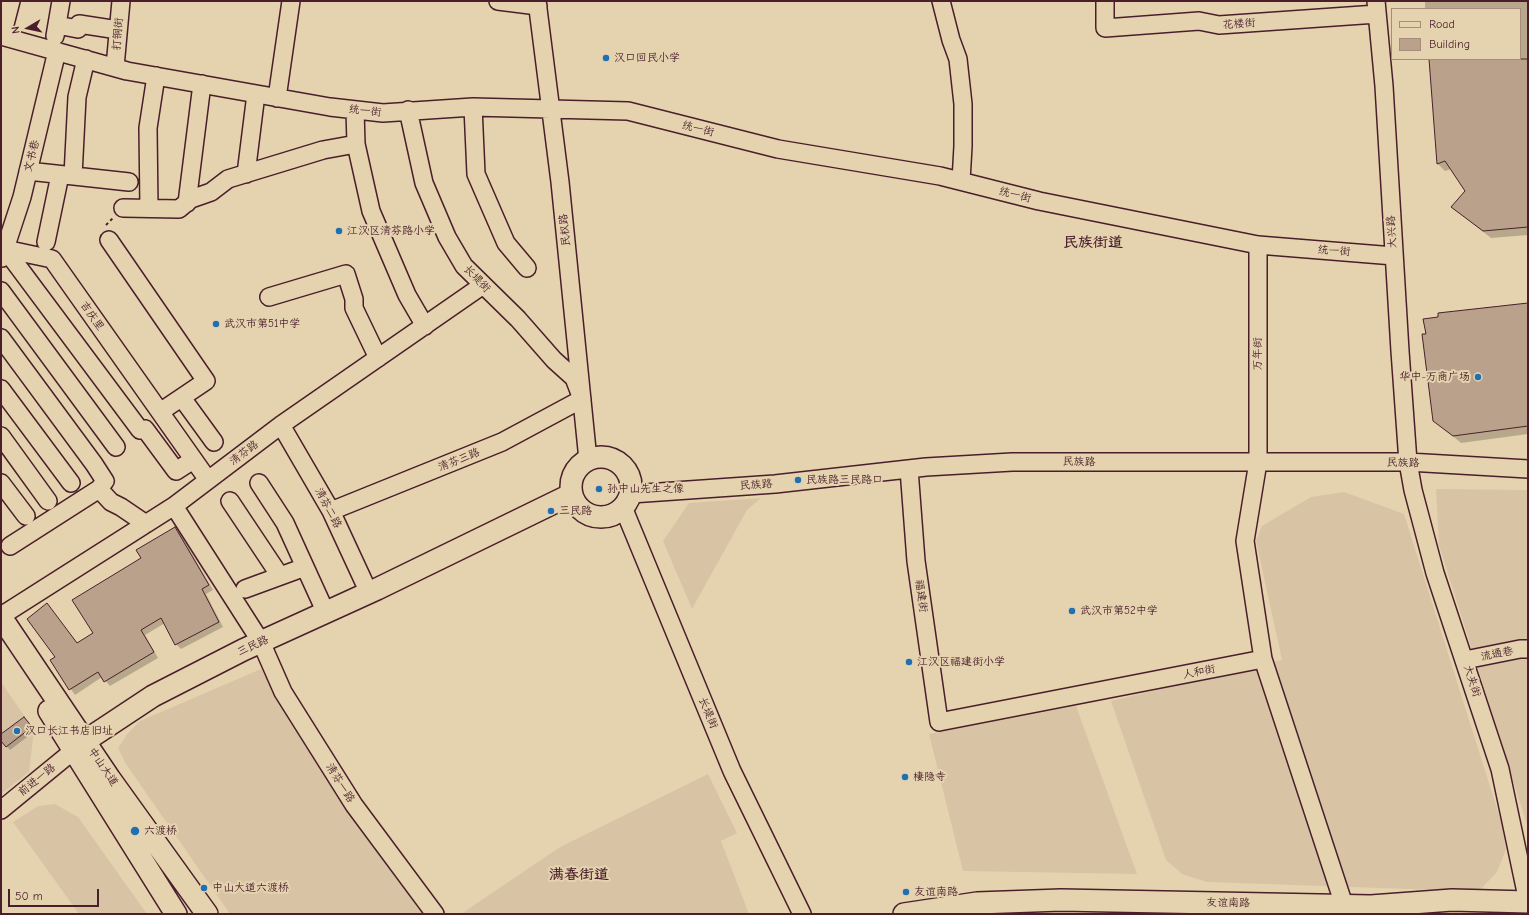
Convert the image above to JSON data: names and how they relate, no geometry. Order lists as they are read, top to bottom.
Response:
{
  "streets": {
    "main road": ["三民路", "中山大道", "友谊南路"],
    "street": [
      "花楼街",
      "打铜街",
      "统一街",
      "文书巷",
      "民权路",
      "大兴路",
      "长堤街",
      "吉庆里",
      "万年街",
      "清芬路",
      "清芬三路",
      "民族路",
      "清芬二路",
      "福建街",
      "流通巷",
      "人和街",
      "大夹街",
      "前进一路",
      "清芬一路"
    ]
  },
  "crossings": [
    ["花楼街", "大兴路"],
    ["打铜街", "统一街"],
    ["统一街", "文书巷"],
    ["统一街", "民权路"],
    ["统一街", "大兴路"],
    ["统一街", "长堤街"],
    ["统一街", "万年街"],
    ["文书巷", "吉庆里"],
    ["民权路", "长堤街"],
    ["民权路", "清芬三路"],
    ["民权路", "民族路"],
    ["民权路", "三民路"],
    ["大兴路", "民族路"],
    ["大兴路", "大夹街"],
    ["长堤街", "清芬路"],
    ["长堤街", "清芬三路"],
    ["长堤街", "民族路"],
    ["长堤街", "三民路"],
    ["吉庆里", "清芬路"],
    ["万年街", "民族路"],
    ["清芬路", "清芬二路"],
    ["清芬路", "中山大道"],
    ["清芬路", "清芬一路"],
    ["清芬三路", "清芬二路"],
    ["民族路", "福建街"],
    ["民族路", "三民路"],
    ["民族路", "大夹街"],
    ["清芬二路", "三民路"],
    ["福建街", "人和街"],
    ["三民路", "中山大道"],
    ["三民路", "前进一路"],
    ["三民路", "清芬一路"],
    ["流通巷", "大夹街"],
    ["大夹街", "友谊南路"],
    ["中山大道", "前进一路"]
  ],
  "districts": ["民族街道", "满春街道"],
  "places": [
    "汉口回民小学",
    "江汉区清芬路小学",
    "武汉市第51中学",
    "华中-万商广场",
    "民族路三民路口",
    "孙中山先生之像",
    "三民路",
    "武汉市第52中学",
    "江汉区福建街小学",
    "汉口长江书店旧址",
    "棲隐寺",
    "六渡桥",
    "中山大道六渡桥",
    "友谊南路"
  ],
  "legend": ["Road", "Building"],
  "scale_bar": "50 m",
  "north": "left"
}
